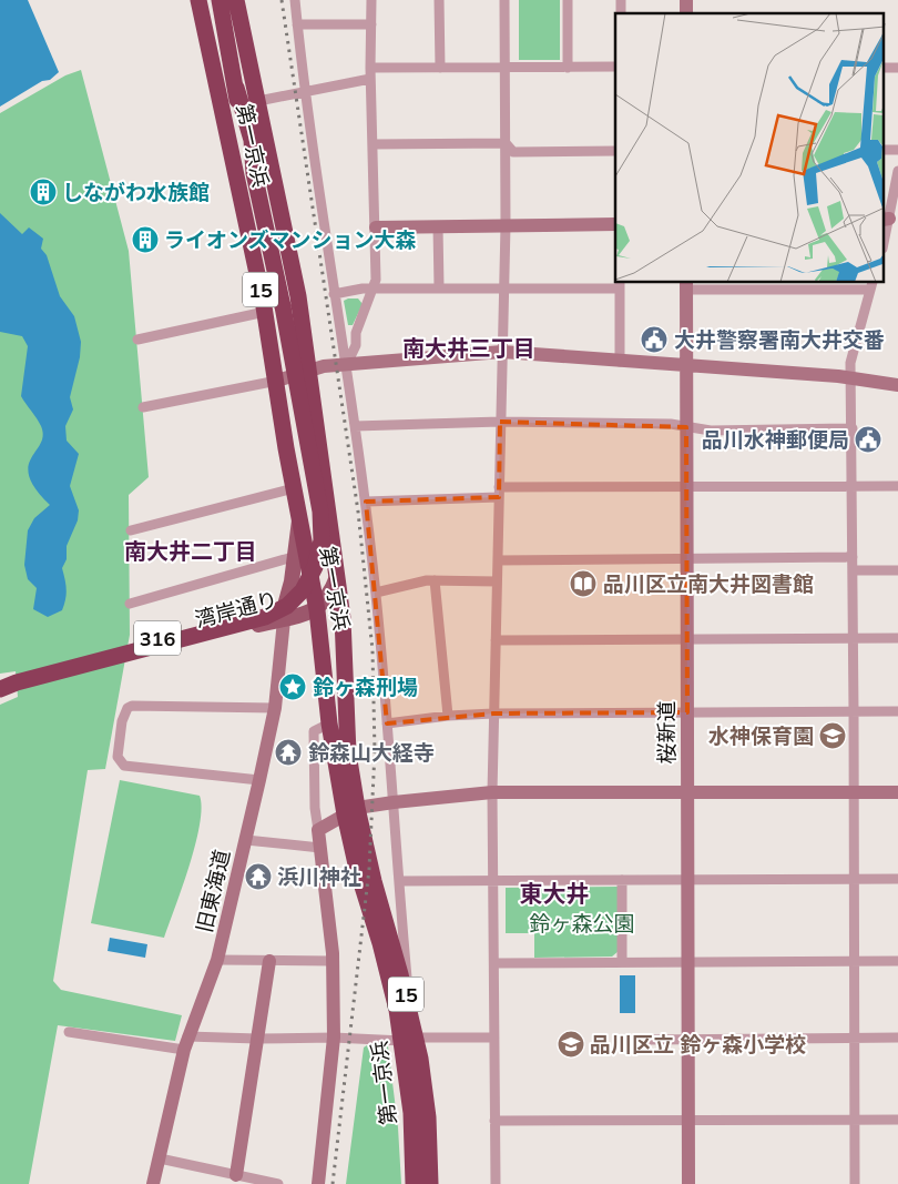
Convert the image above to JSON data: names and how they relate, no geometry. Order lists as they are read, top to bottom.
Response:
{
  "streets": {
    "highway": ["第一京浜", "15"],
    "main road": ["湾岸通り", "316"],
    "street": ["桜新道", "旧東海道"]
  },
  "crossings": [
    ["第一京浜", "15"],
    ["第一京浜", "湾岸通り"],
    ["湾岸通り", "旧東海道"]
  ],
  "districts": ["南大井三丁目", "南大井二丁目", "東大井"],
  "parks": ["鈴ヶ森公園"],
  "places": {
    "building": ["しながわ水族館", "ライオンズマンション大森"],
    "public building": ["大井警察署南大井交番", "品川水神郵便局"],
    "library": ["品川区立南大井図書館"],
    "place": ["鈴ヶ森刑場"],
    "school or university": ["水神保育園", "品川区立 鈴ヶ森小学校"],
    "temple": ["鈴森山大経寺", "浜川神社"]
  }
}
